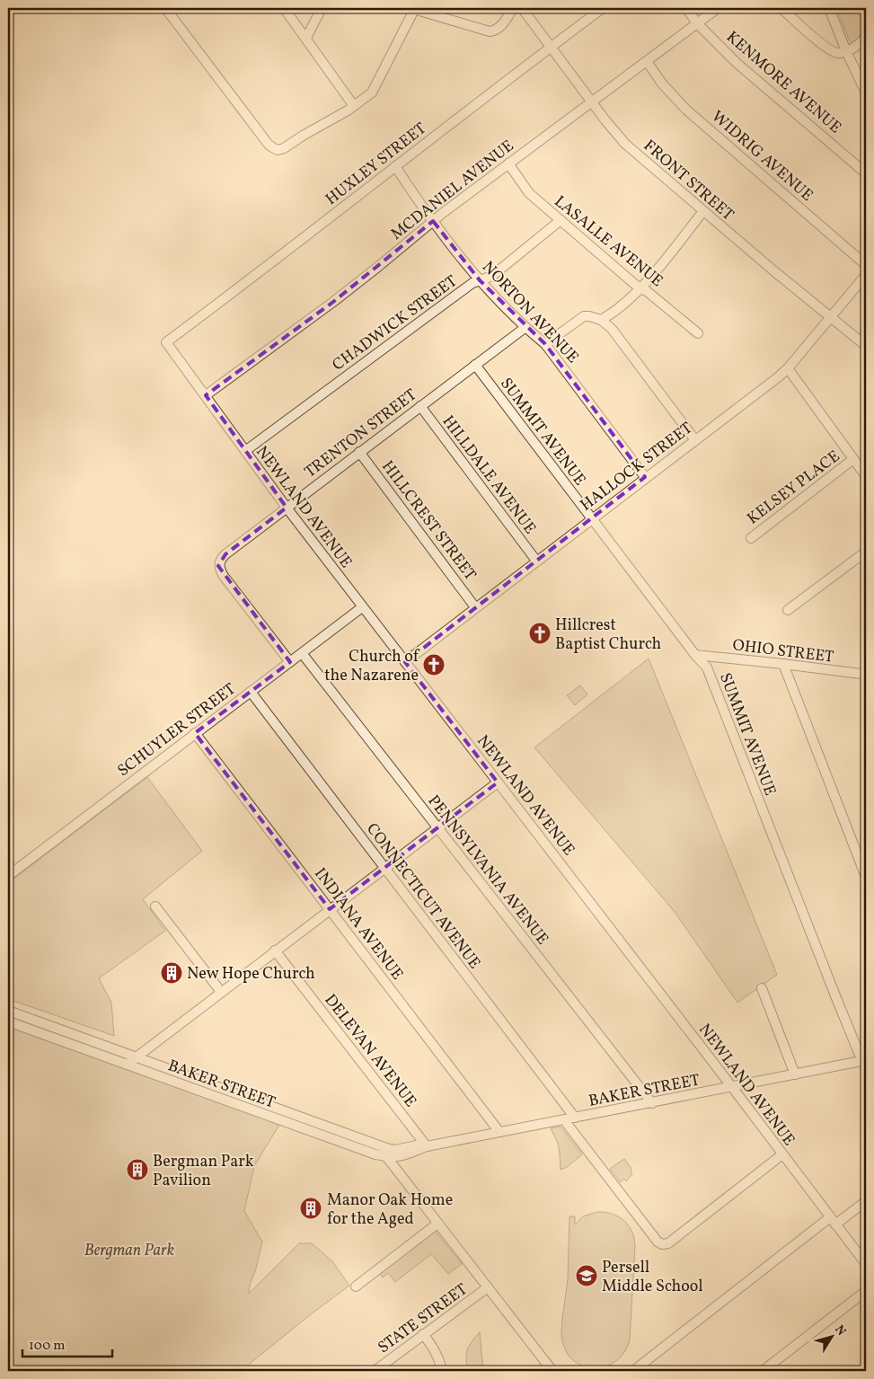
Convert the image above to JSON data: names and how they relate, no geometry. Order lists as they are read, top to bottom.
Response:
{
  "streets": {
    "street": [
      "KENMORE AVENUE",
      "WIDRIG AVENUE",
      "HUXLEY STREET",
      "FRONT STREET",
      "MCDANIEL AVENUE",
      "LASALLE AVENUE",
      "NORTON AVENUE",
      "CHADWICK STREET",
      "SUMMIT AVENUE",
      "TRENTON STREET",
      "HALLOCK STREET",
      "HILLDALE AVENUE",
      "KELSEY PLACE",
      "NEWLAND AVENUE",
      "HILLCREST STREET",
      "OHIO STREET",
      "SCHUYLER STREET",
      "PENNSYLVANIA AVENUE",
      "CONNECTICUT AVENUE",
      "INDIANA AVENUE",
      "DELEVAN AVENUE",
      "BAKER STREET",
      "STATE STREET"
    ]
  },
  "crossings": [
    ["KENMORE AVENUE", "MCDANIEL AVENUE"],
    ["WIDRIG AVENUE", "MCDANIEL AVENUE"],
    ["HUXLEY STREET", "FRONT STREET"],
    ["HUXLEY STREET", "NORTON AVENUE"],
    ["HUXLEY STREET", "NEWLAND AVENUE"],
    ["FRONT STREET", "MCDANIEL AVENUE"],
    ["FRONT STREET", "HALLOCK STREET"],
    ["MCDANIEL AVENUE", "LASALLE AVENUE"],
    ["MCDANIEL AVENUE", "NORTON AVENUE"],
    ["MCDANIEL AVENUE", "NEWLAND AVENUE"],
    ["LASALLE AVENUE", "CHADWICK STREET"],
    ["NORTON AVENUE", "CHADWICK STREET"],
    ["NORTON AVENUE", "TRENTON STREET"],
    ["NORTON AVENUE", "HALLOCK STREET"],
    ["CHADWICK STREET", "NEWLAND AVENUE"],
    ["SUMMIT AVENUE", "TRENTON STREET"],
    ["SUMMIT AVENUE", "HALLOCK STREET"],
    ["SUMMIT AVENUE", "OHIO STREET"],
    ["SUMMIT AVENUE", "BAKER STREET"],
    ["TRENTON STREET", "HILLDALE AVENUE"],
    ["TRENTON STREET", "NEWLAND AVENUE"],
    ["TRENTON STREET", "HILLCREST STREET"],
    ["TRENTON STREET", "SCHUYLER STREET"],
    ["HALLOCK STREET", "HILLDALE AVENUE"],
    ["HALLOCK STREET", "NEWLAND AVENUE"],
    ["HALLOCK STREET", "HILLCREST STREET"],
    ["NEWLAND AVENUE", "SCHUYLER STREET"],
    ["NEWLAND AVENUE", "BAKER STREET"],
    ["SCHUYLER STREET", "PENNSYLVANIA AVENUE"],
    ["SCHUYLER STREET", "CONNECTICUT AVENUE"],
    ["SCHUYLER STREET", "INDIANA AVENUE"],
    ["PENNSYLVANIA AVENUE", "BAKER STREET"],
    ["CONNECTICUT AVENUE", "BAKER STREET"],
    ["INDIANA AVENUE", "BAKER STREET"],
    ["DELEVAN AVENUE", "BAKER STREET"]
  ],
  "parks": ["Bergman Park"],
  "places": {
    "church": ["Hillcrest Baptist Church", "Church of the Nazarene"],
    "building": ["New Hope Church", "Bergman Park Pavilion", "Manor Oak Home for the Aged"],
    "school or university": ["Persell Middle School"]
  },
  "scale_bar": "100 m",
  "north": "top right"
}
